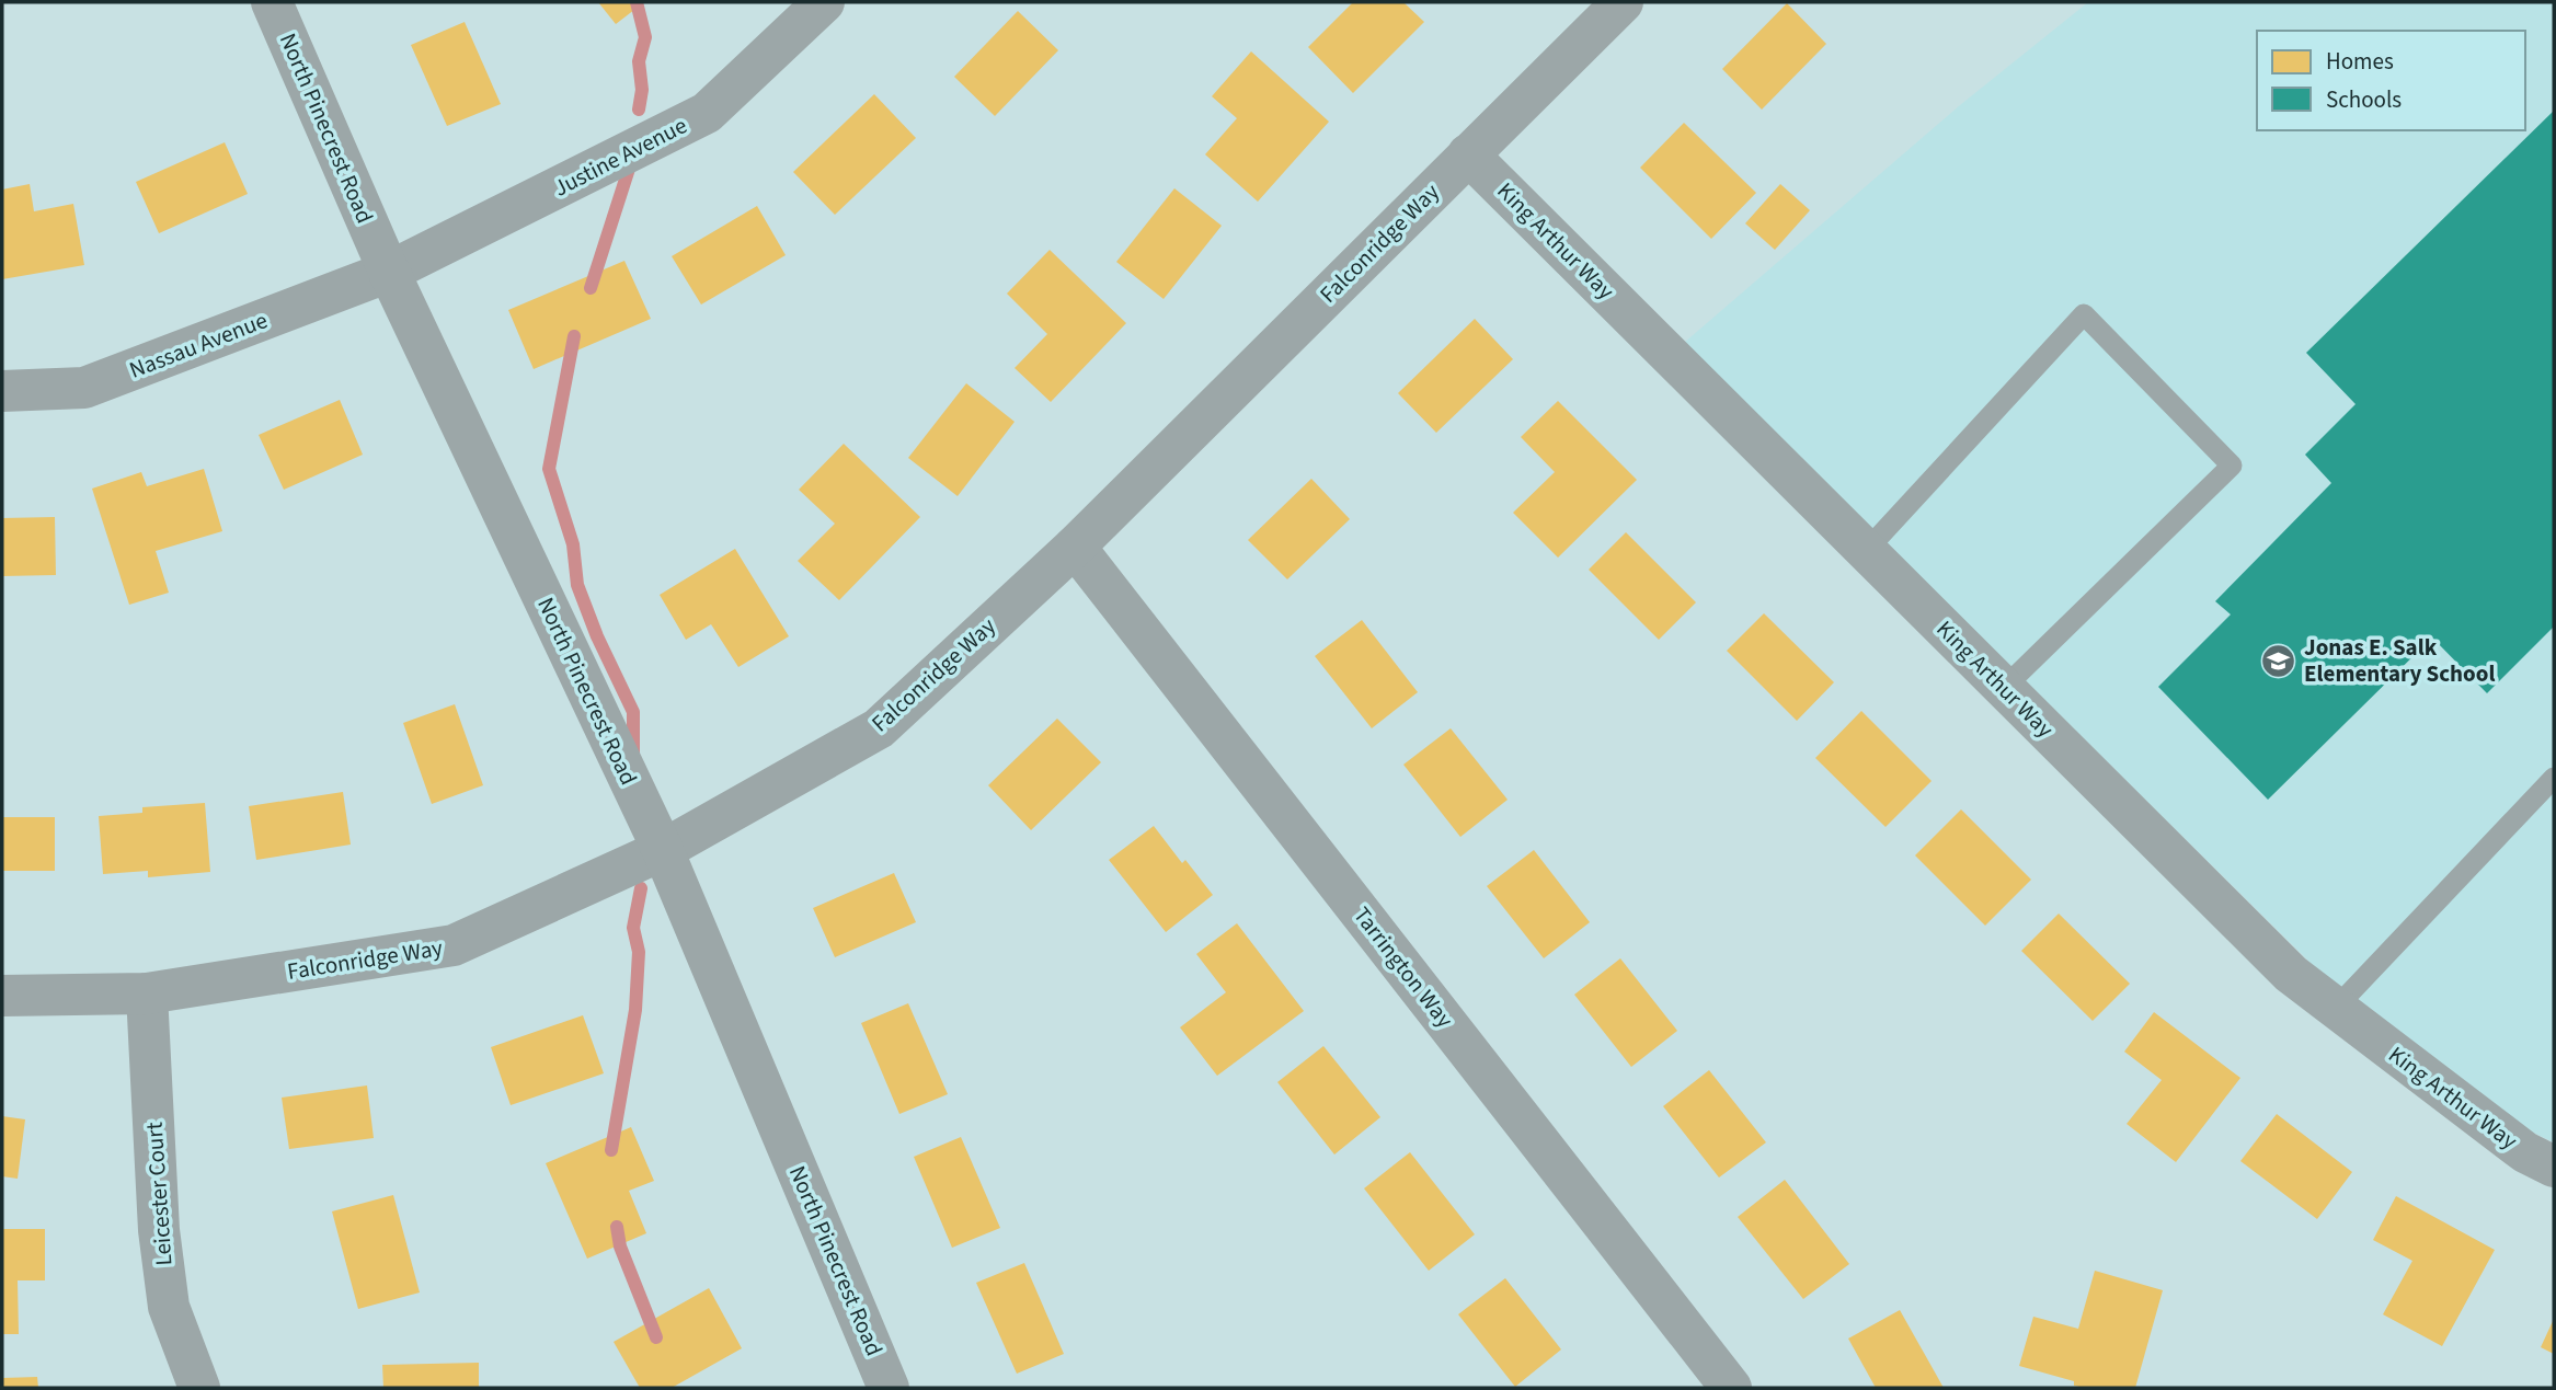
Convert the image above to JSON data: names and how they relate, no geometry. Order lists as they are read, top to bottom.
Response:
{
  "streets": {
    "street": [
      "North Pinecrest Road",
      "Justine Avenue",
      "King Arthur Way",
      "Falconridge Way",
      "Nassau Avenue",
      "Tarrington Way",
      "Leicester Court"
    ]
  },
  "crossings": [
    ["North Pinecrest Road", "Justine Avenue"],
    ["North Pinecrest Road", "Falconridge Way"],
    ["North Pinecrest Road", "Nassau Avenue"],
    ["Justine Avenue", "Nassau Avenue"],
    ["King Arthur Way", "Falconridge Way"],
    ["Falconridge Way", "Tarrington Way"],
    ["Falconridge Way", "Leicester Court"]
  ],
  "places": {
    "school or university": ["Jonas E. Salk Elementary School"]
  },
  "legend": ["Homes", "Schools"]
}
